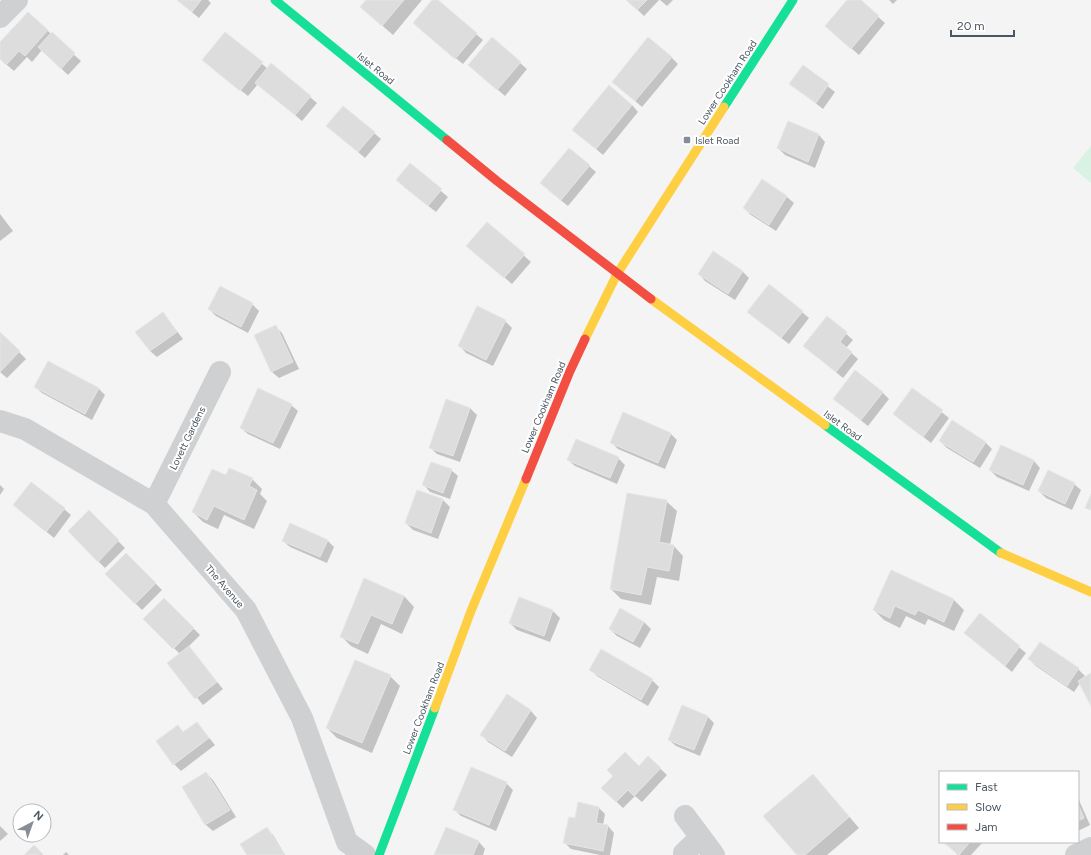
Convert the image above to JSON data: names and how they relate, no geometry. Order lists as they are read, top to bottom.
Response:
{
  "streets": {
    "street": [
      "Islet Road",
      "Lower Cookham Road",
      "Lovett Gardens",
      "The Avenue"
    ]
  },
  "crossings": [
    ["Islet Road", "Lower Cookham Road"],
    ["Lovett Gardens", "The Avenue"]
  ],
  "places": {
    "transit": ["Islet Road"]
  },
  "legend": ["Fast", "Slow", "Jam"],
  "scale_bar": "20 m",
  "north": "top right"
}
